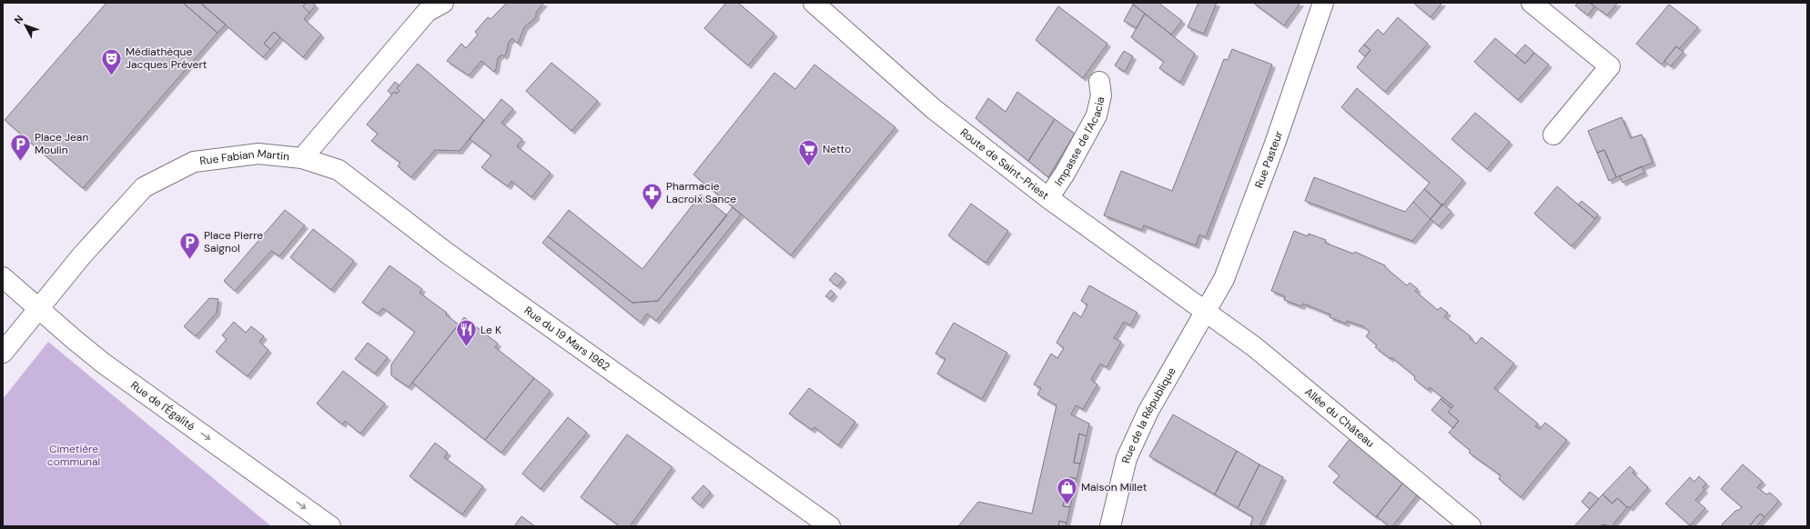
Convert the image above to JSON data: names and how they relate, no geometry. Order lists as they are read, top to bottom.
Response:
{
  "streets": {
    "street": [
      "Impasse de l'Acacia",
      "Rue Pasteur",
      "Rue Fabian Martin",
      "Route de Saint-Priest",
      "Rue du 19 Mars 1962",
      "Rue de l'Égalité",
      "Rue de la République",
      "Allée du Château"
    ]
  },
  "crossings": [
    ["Impasse de l'Acacia", "Route de Saint-Priest"],
    ["Rue Pasteur", "Route de Saint-Priest"],
    ["Rue Pasteur", "Rue de la République"],
    ["Rue Pasteur", "Allée du Château"],
    ["Rue Fabian Martin", "Rue du 19 Mars 1962"],
    ["Rue Fabian Martin", "Rue de l'Égalité"],
    ["Route de Saint-Priest", "Rue de la République"],
    ["Route de Saint-Priest", "Allée du Château"],
    ["Rue de la République", "Allée du Château"]
  ],
  "one_way": ["Rue de l'Égalité"],
  "parks": ["Cimetière communal"],
  "places": {
    "theatre": ["Médiathèque Jacques Prévert"],
    "parking": ["Place Jean Moulin", "Place Pierre Saignol"],
    "supermarket": ["Netto"],
    "pharmacy": ["Pharmacie Lacroix Sance"],
    "restaurant": ["Le K"],
    "shop": ["Maison Millet"]
  },
  "north": "top left"
}
